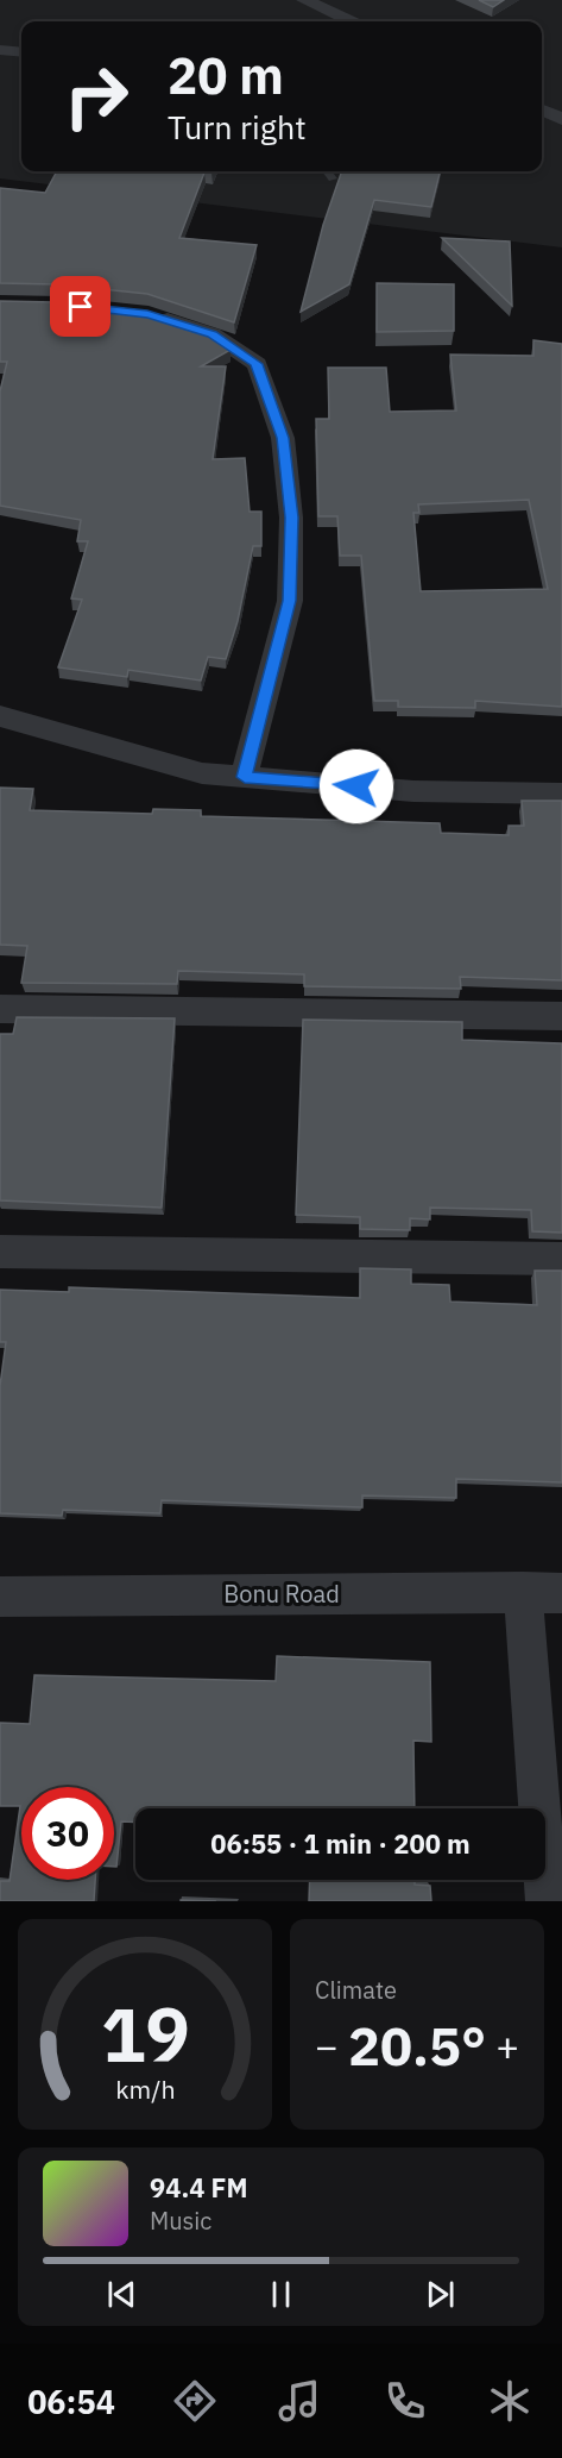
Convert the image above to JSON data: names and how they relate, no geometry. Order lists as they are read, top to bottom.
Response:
{
  "streets": {
    "street": ["Bonu Road"]
  },
  "page": {
    "turn": ["20 m", "Turn right"],
    "limit": "30",
    "trip": "06:55 · 1 min · 200 m",
    "tile": "Climate",
    "heat": ["−", "20.5°", "+"],
    "song": ["94.4 FM", "Music"],
    "tabs": "06:54",
    "gauge": ["19", "km/h"]
  }
}
